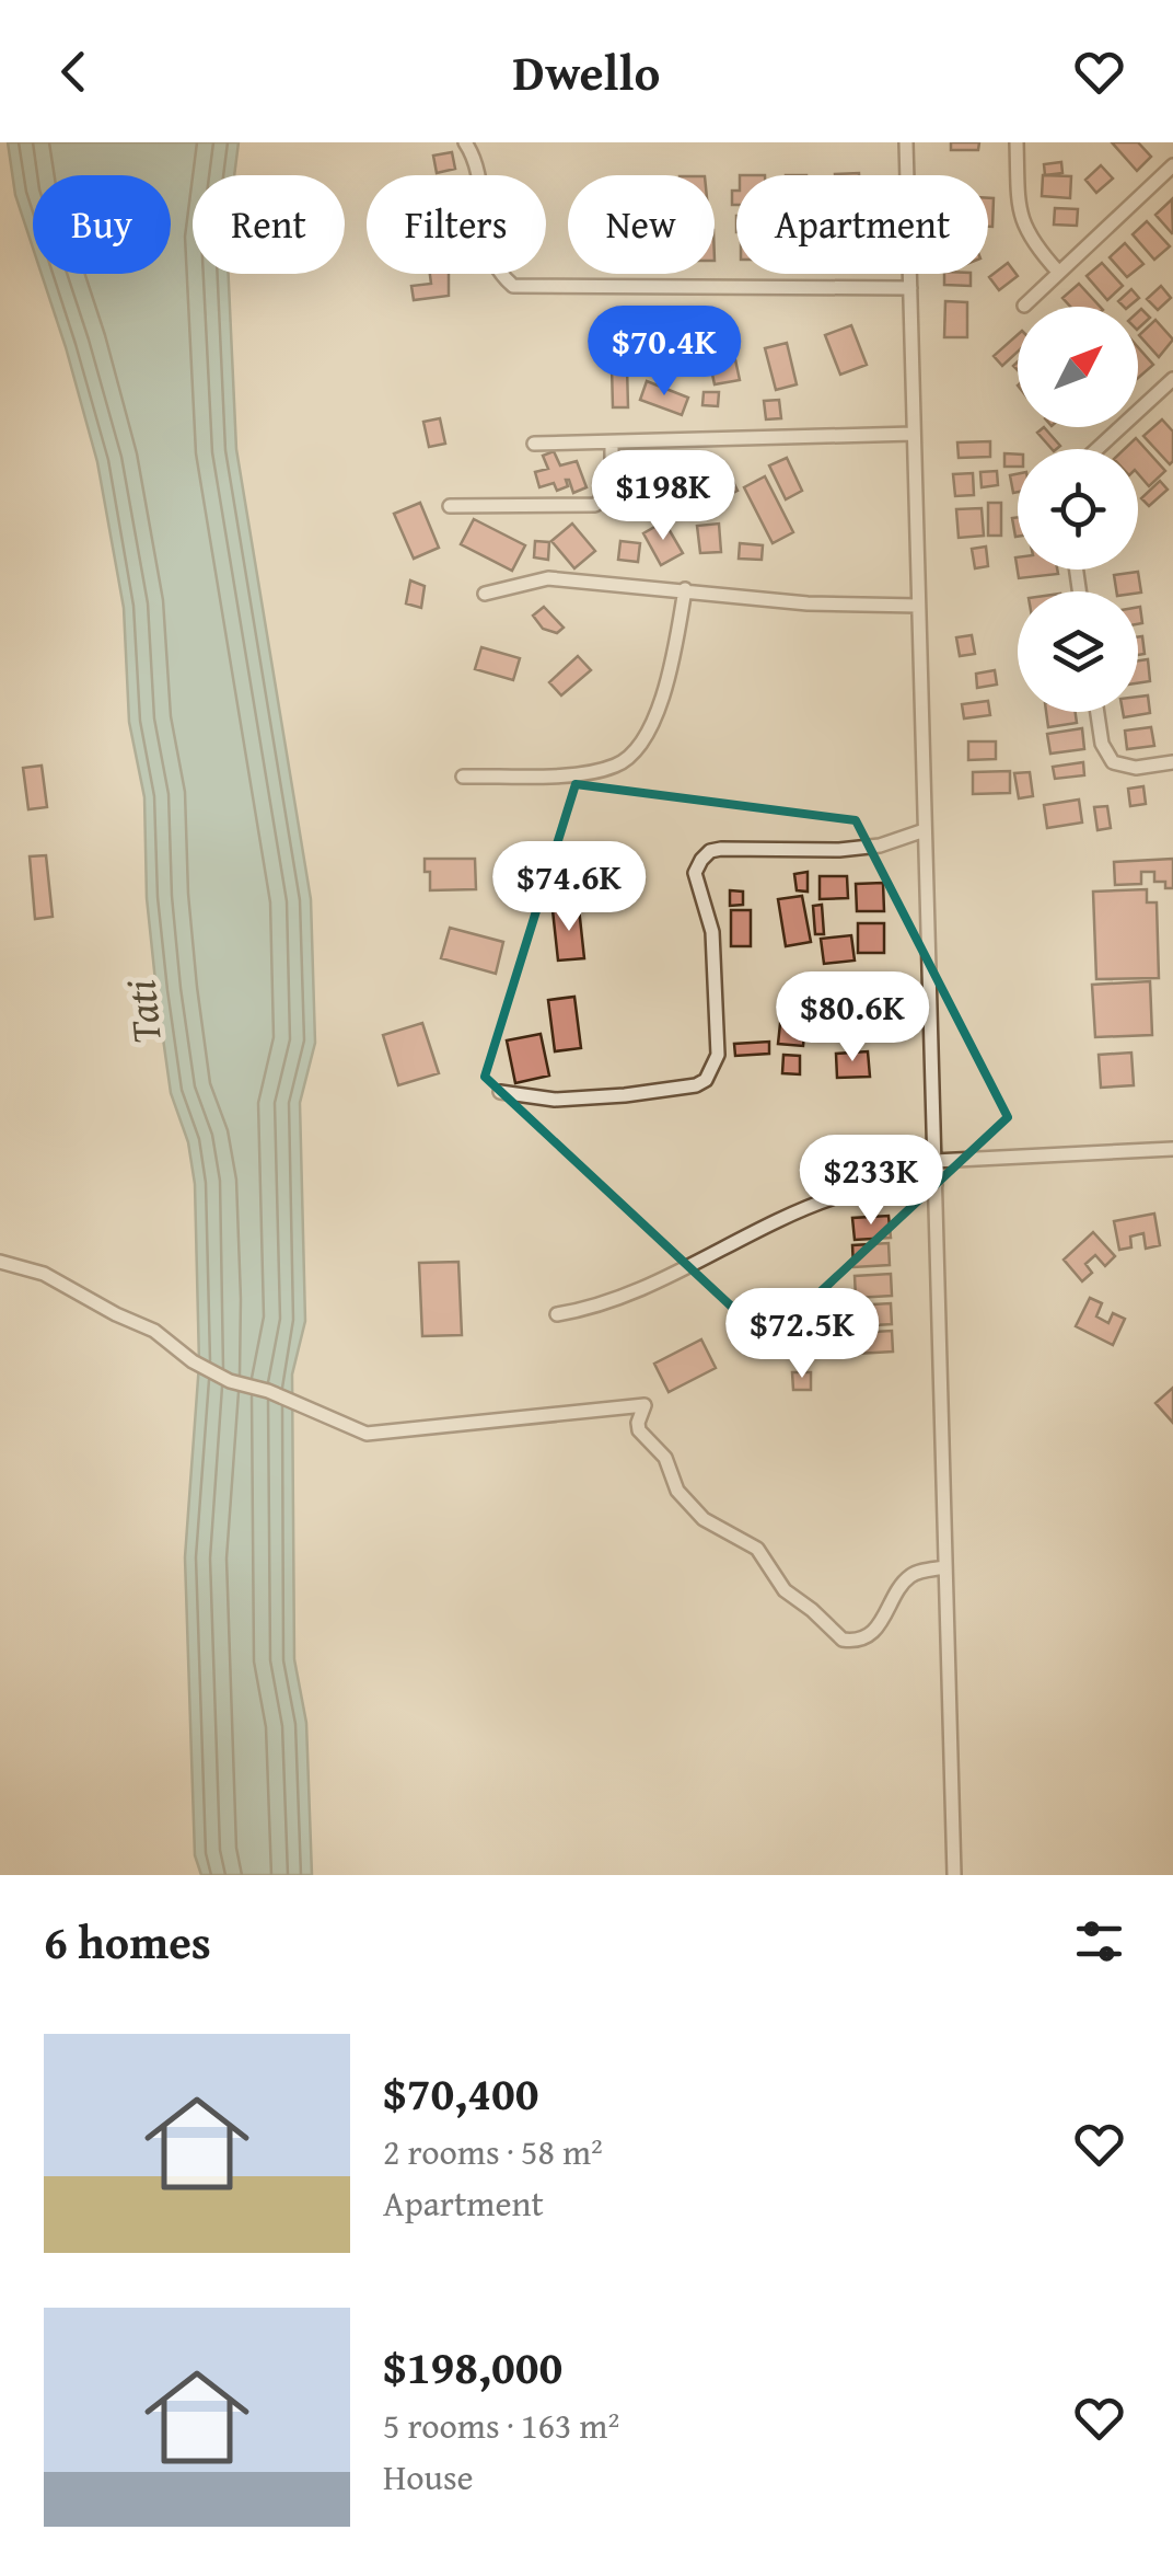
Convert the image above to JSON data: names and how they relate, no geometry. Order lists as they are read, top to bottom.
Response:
{
  "water": ["Tati"],
  "north": "top right",
  "page": {
    "header": "Dwello",
    "chip": [
      "Buy",
      "Rent",
      "Filters",
      "New",
      "Apartment"
    ],
    "price": [
      "$70.4K",
      "$198K",
      "$74.6K",
      "$80.6K",
      "$233K",
      "$72.5K"
    ],
    "heading": "6 homes",
    "list": [
      {
        "name": "$70,400",
        "note": "2 rooms · 58 m² · Apartment"
      },
      {
        "name": "$198,000",
        "note": "5 rooms · 163 m² · House"
      }
    ]
  }
}
